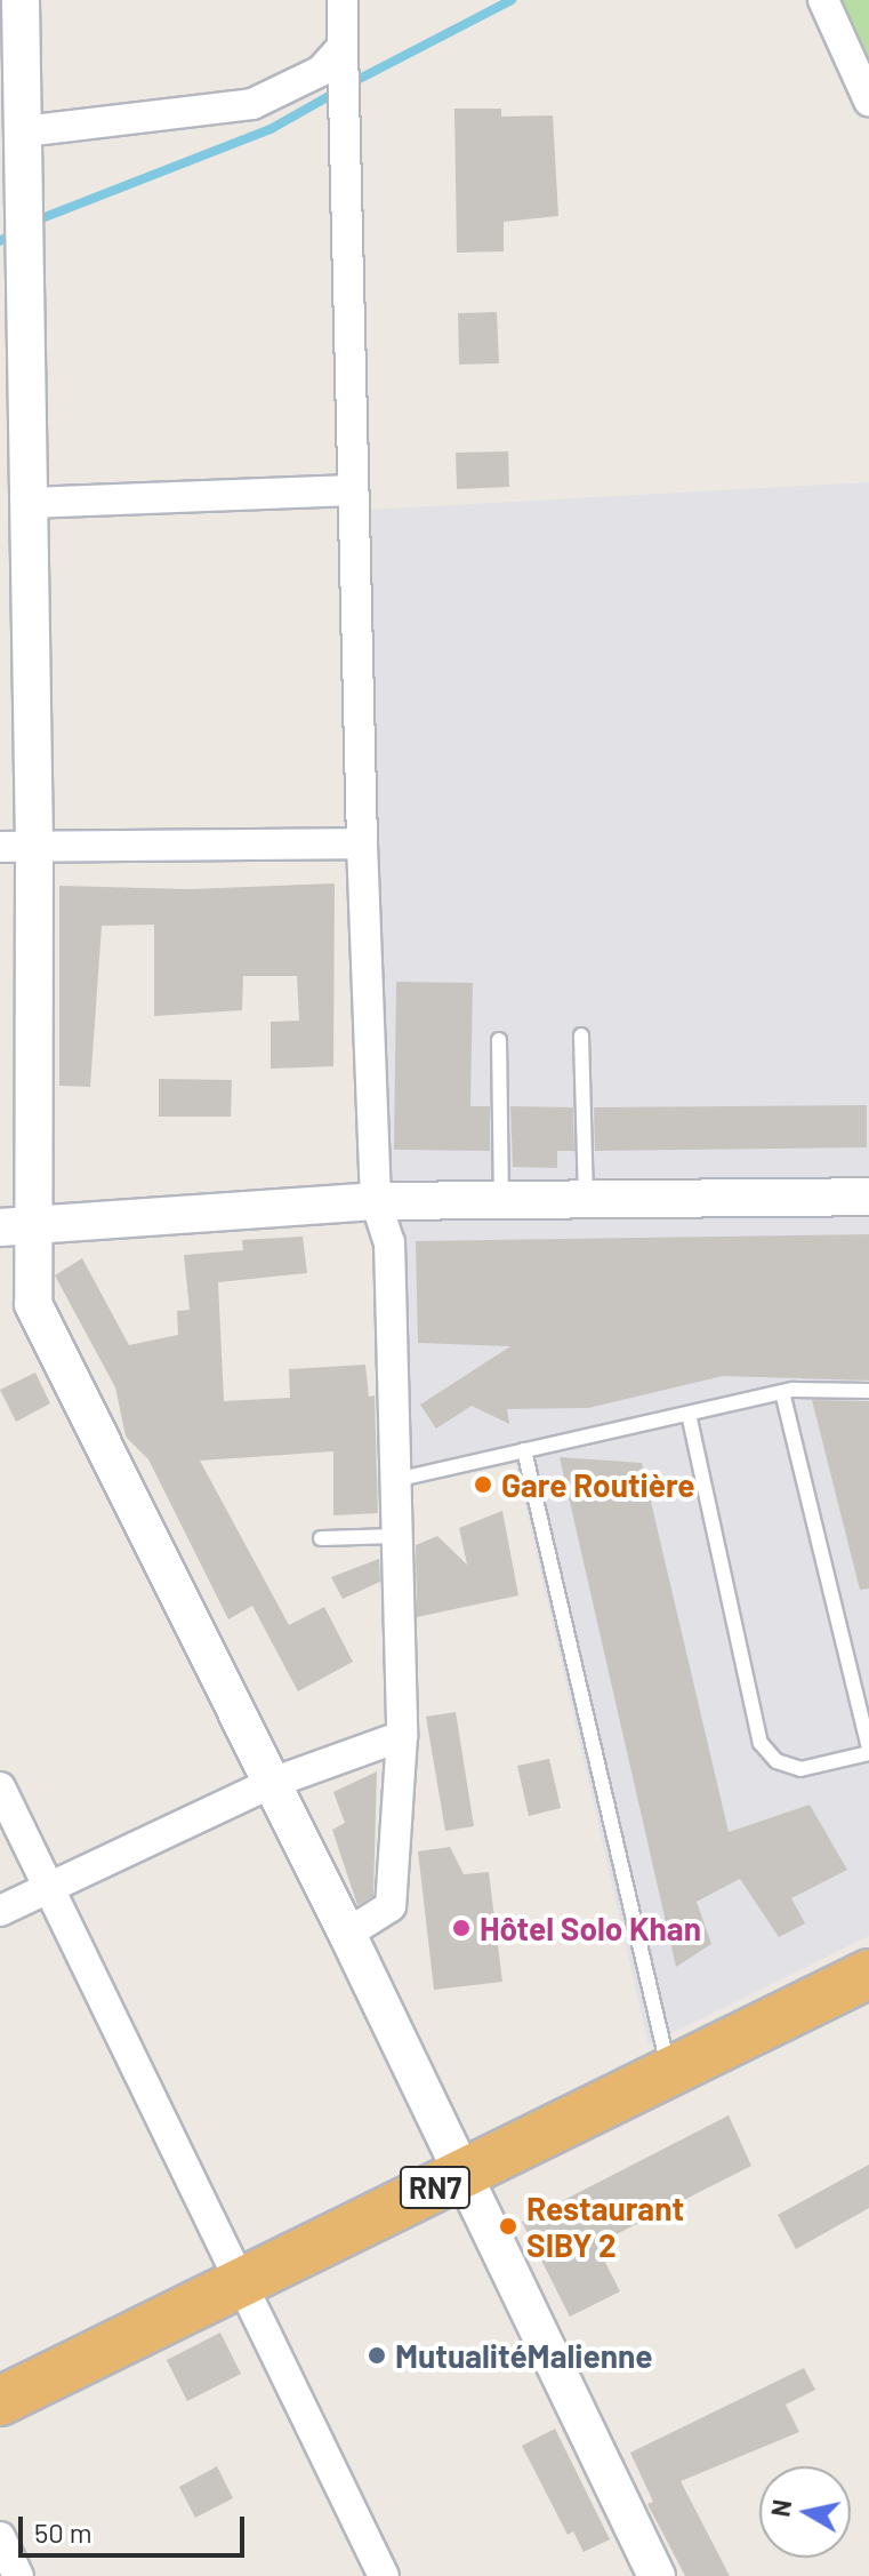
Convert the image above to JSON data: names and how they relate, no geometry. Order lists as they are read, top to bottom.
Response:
{
  "streets": {
    "highway": ["RN7"]
  },
  "places": [
    "Gare Routière",
    "Hôtel Solo Khan",
    "Restaurant SIBY 2",
    "MutualitéMalienne"
  ],
  "scale_bar": "50 m",
  "north": "left"
}
